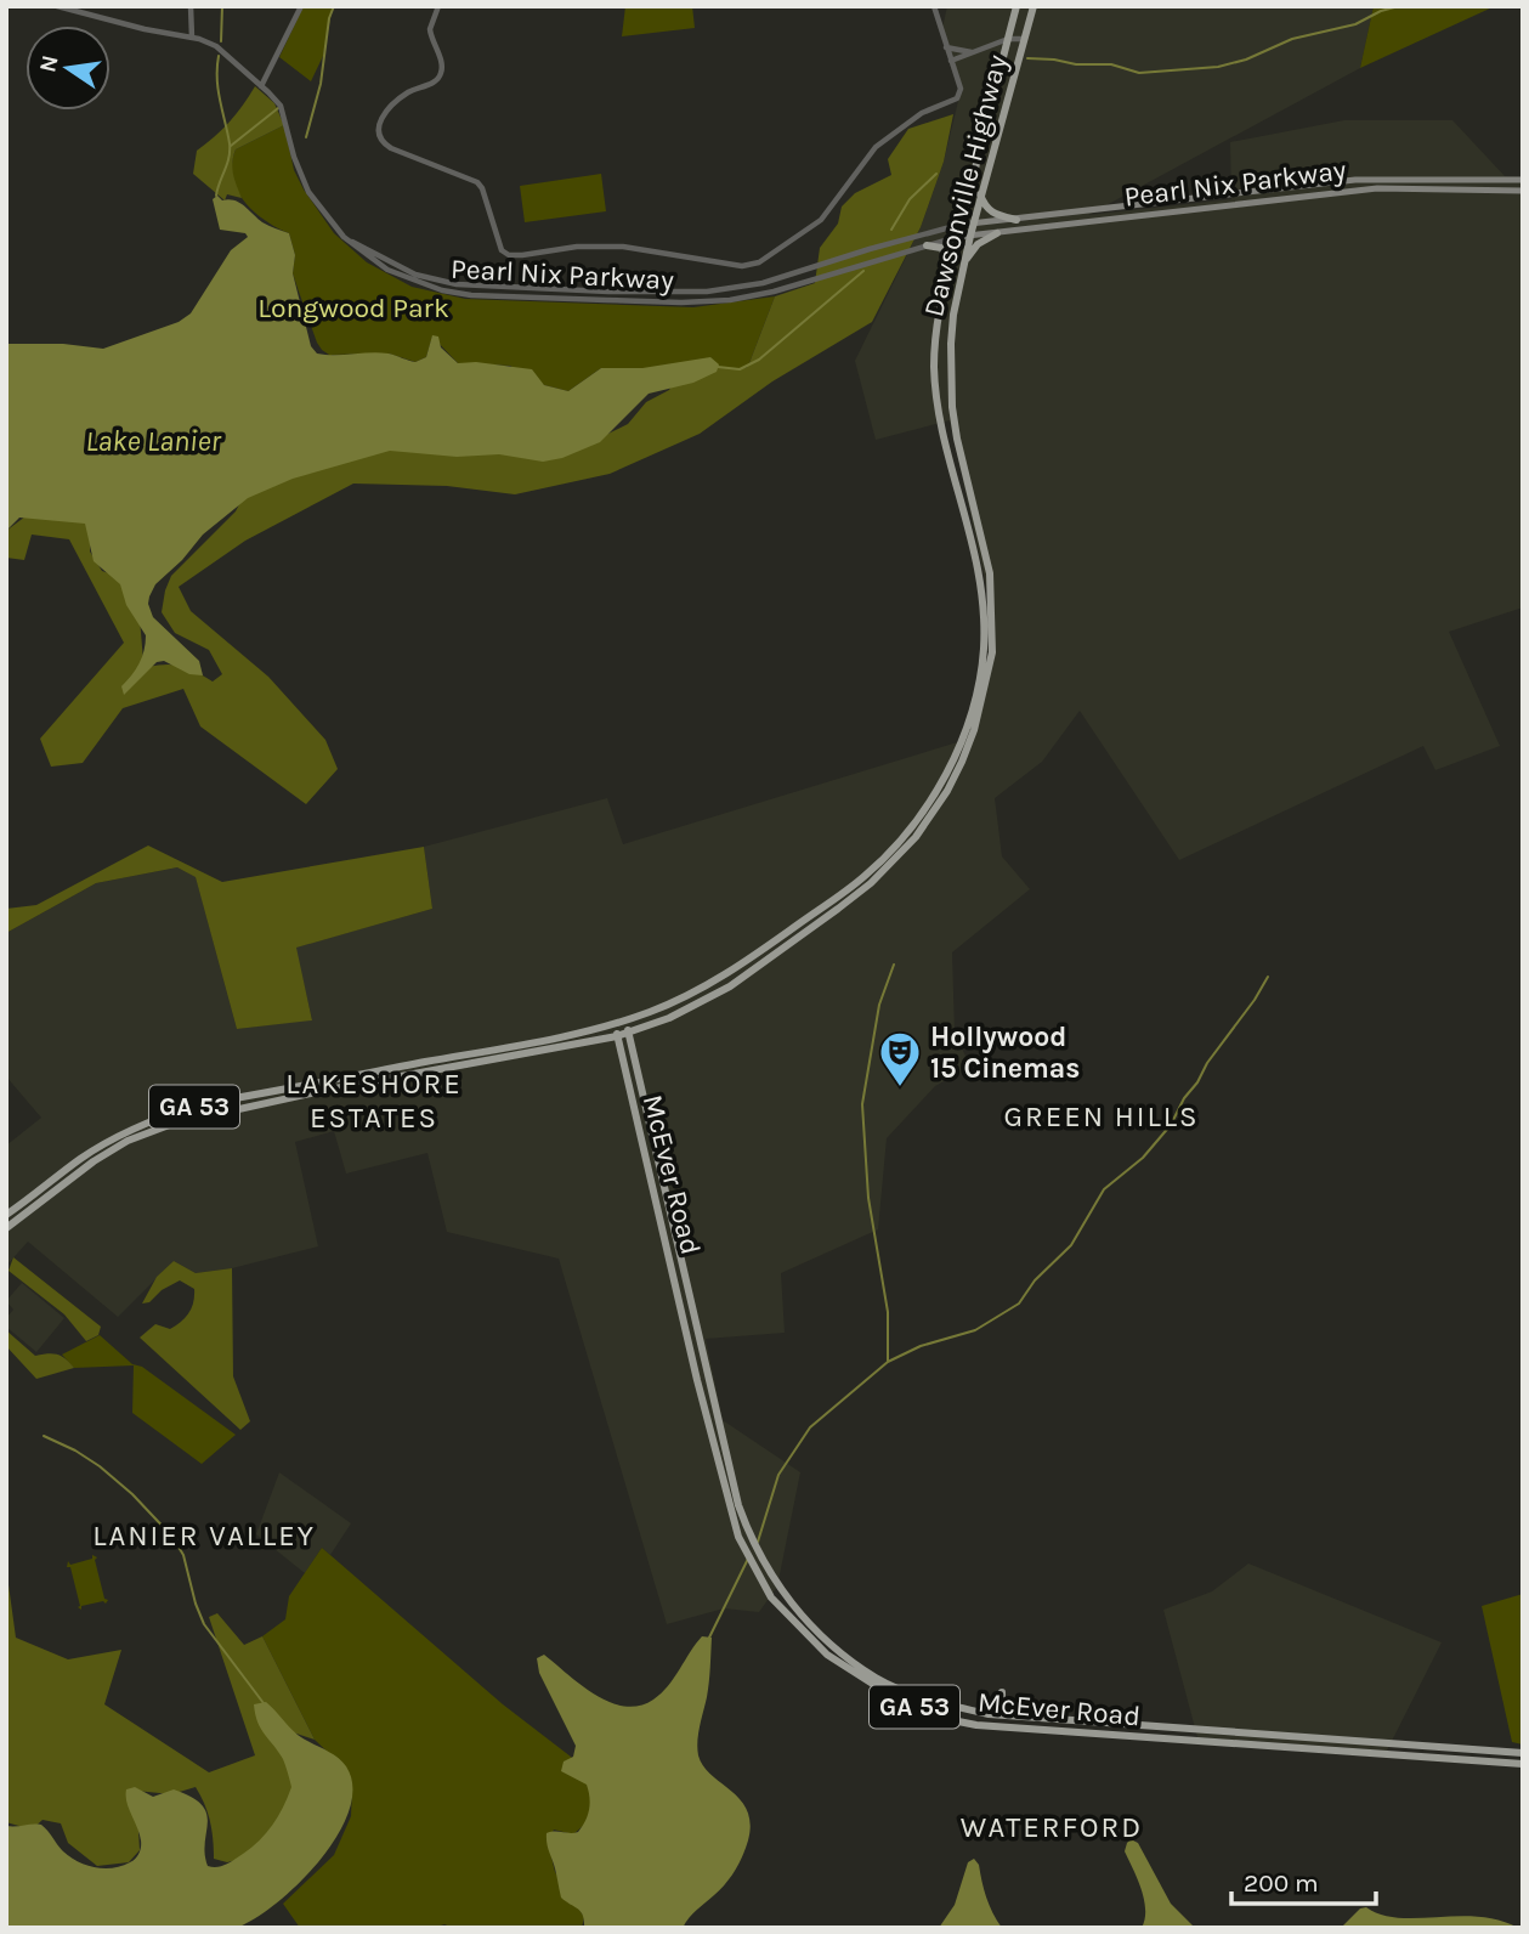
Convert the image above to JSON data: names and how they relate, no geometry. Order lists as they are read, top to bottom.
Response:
{
  "streets": {
    "main road": [
      "Pearl Nix Parkway",
      "Dawsonville Highway",
      "GA 53",
      "McEver Road"
    ]
  },
  "crossings": [
    ["Pearl Nix Parkway", "Dawsonville Highway"],
    ["Dawsonville Highway", "McEver Road"]
  ],
  "districts": [
    "LAKESHORE ESTATES",
    "GREEN HILLS",
    "LANIER VALLEY",
    "WATERFORD"
  ],
  "water": ["Lake Lanier"],
  "parks": ["Longwood Park"],
  "places": {
    "theatre": ["Hollywood 15 Cinemas"]
  },
  "scale_bar": "200 m",
  "north": "left"
}
